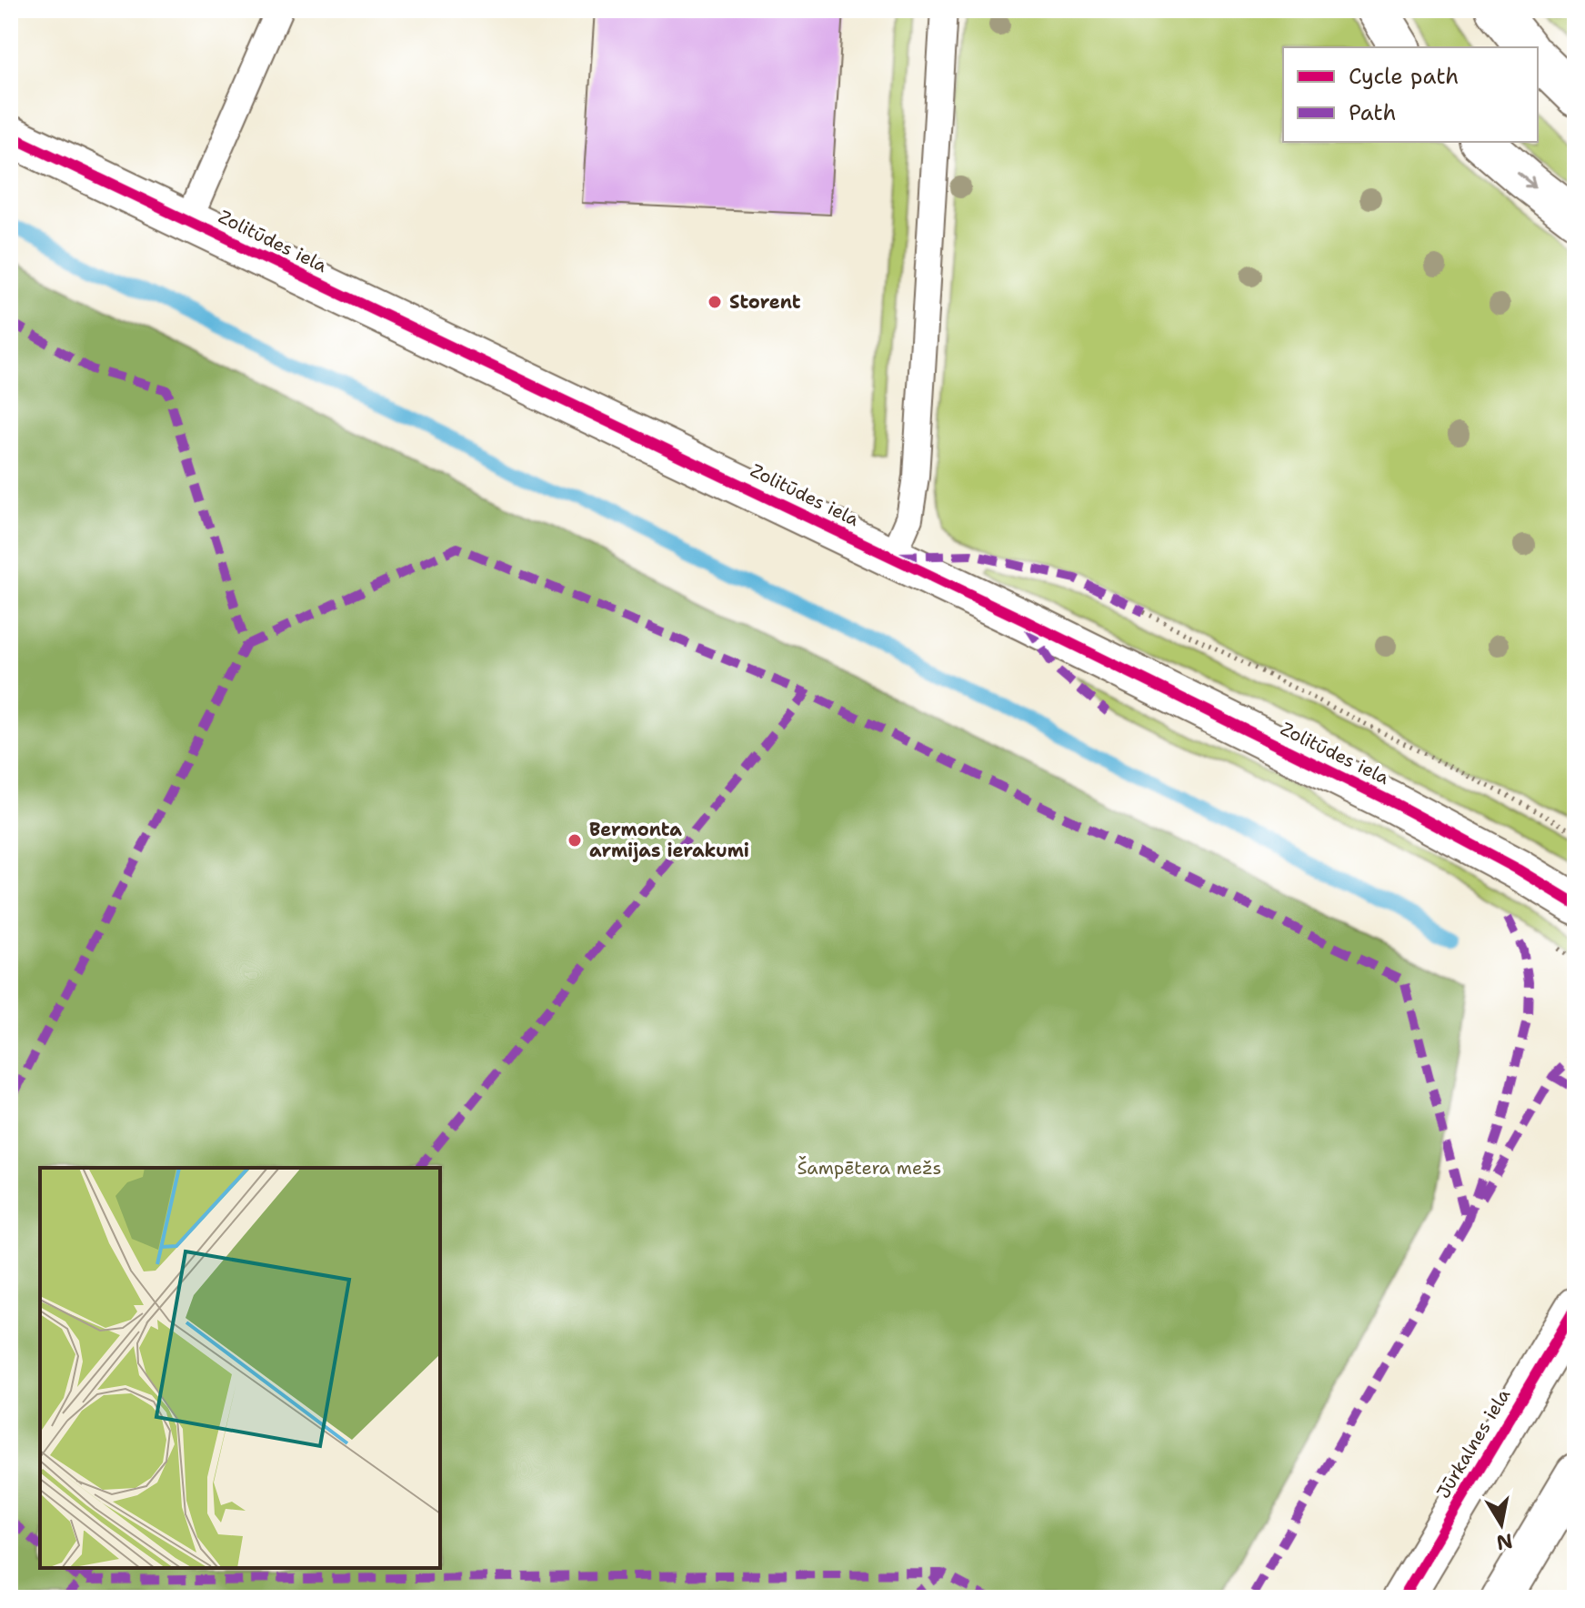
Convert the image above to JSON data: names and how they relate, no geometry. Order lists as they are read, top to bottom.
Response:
{
  "streets": {
    "main road": ["Zolitūdes iela", "Jūrkalnes iela"]
  },
  "parks": ["Šampētera mežs"],
  "places": ["Storent", "Bermonta armijas ierakumi"],
  "legend": ["Cycle path", "Path"],
  "north": "bottom"
}
